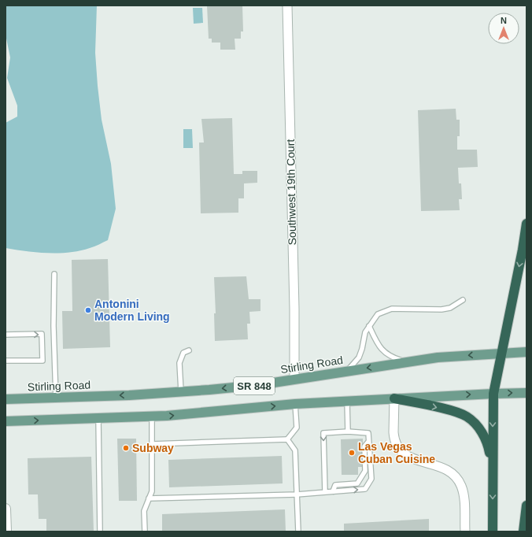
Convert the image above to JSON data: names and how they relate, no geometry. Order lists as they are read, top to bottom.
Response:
{
  "streets": {
    "main road": ["Stirling Road", "SR 848"],
    "street": ["Southwest 19th Court"]
  },
  "crossings": [
    ["Southwest 19th Court", "Stirling Road"]
  ],
  "places": ["Antonini Modern Living", "Subway", "Las Vegas Cuban Cuisine"],
  "north": "top"
}
